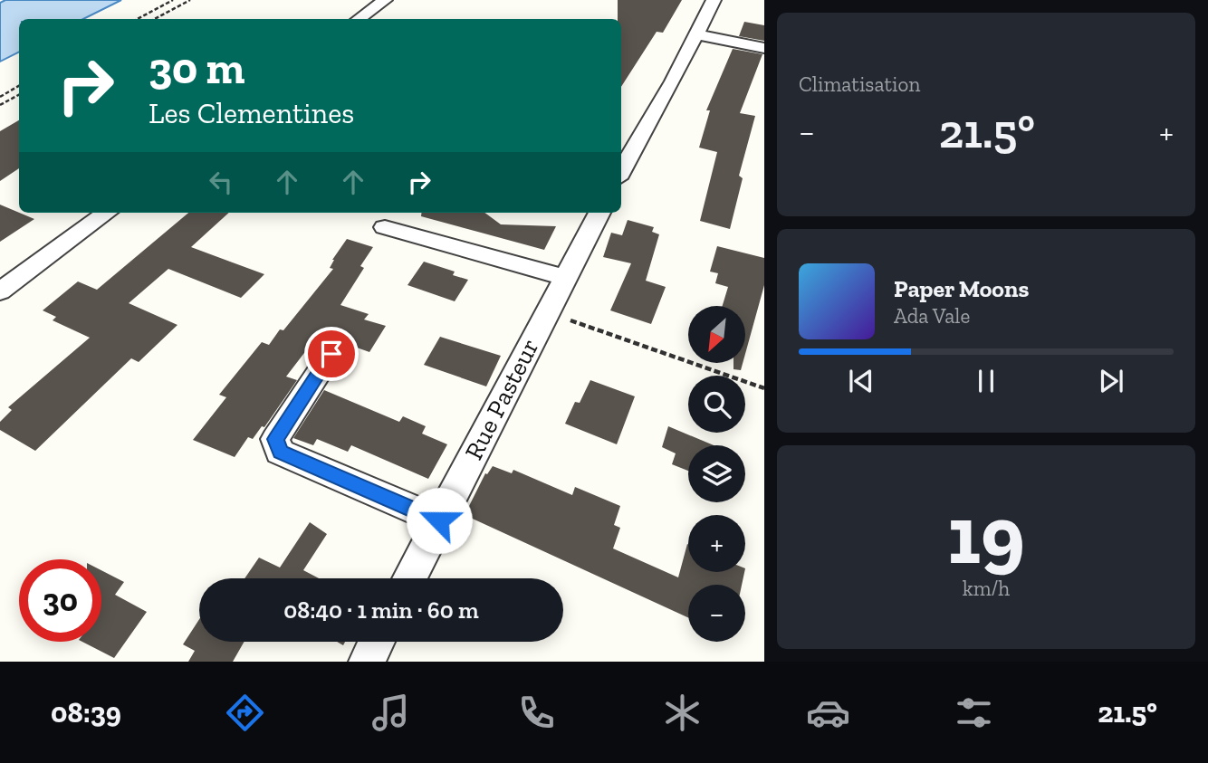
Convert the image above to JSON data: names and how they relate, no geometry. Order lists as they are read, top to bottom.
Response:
{
  "streets": {
    "street": ["Rue Pasteur"]
  },
  "north": "bottom left",
  "page": {
    "tile": [
      "Climatisation",
      ["19", "km/h"]
    ],
    "turn": ["30 m", "Les Clementines"],
    "heat": ["−", "21.5°", "+"],
    "song": ["Paper Moons", "Ada Vale"],
    "map_buttons": ["+", "−"],
    "limit": "30",
    "trip": "08:40 · 1 min · 60 m",
    "tabs": ["08:39", "21.5°"]
  }
}
